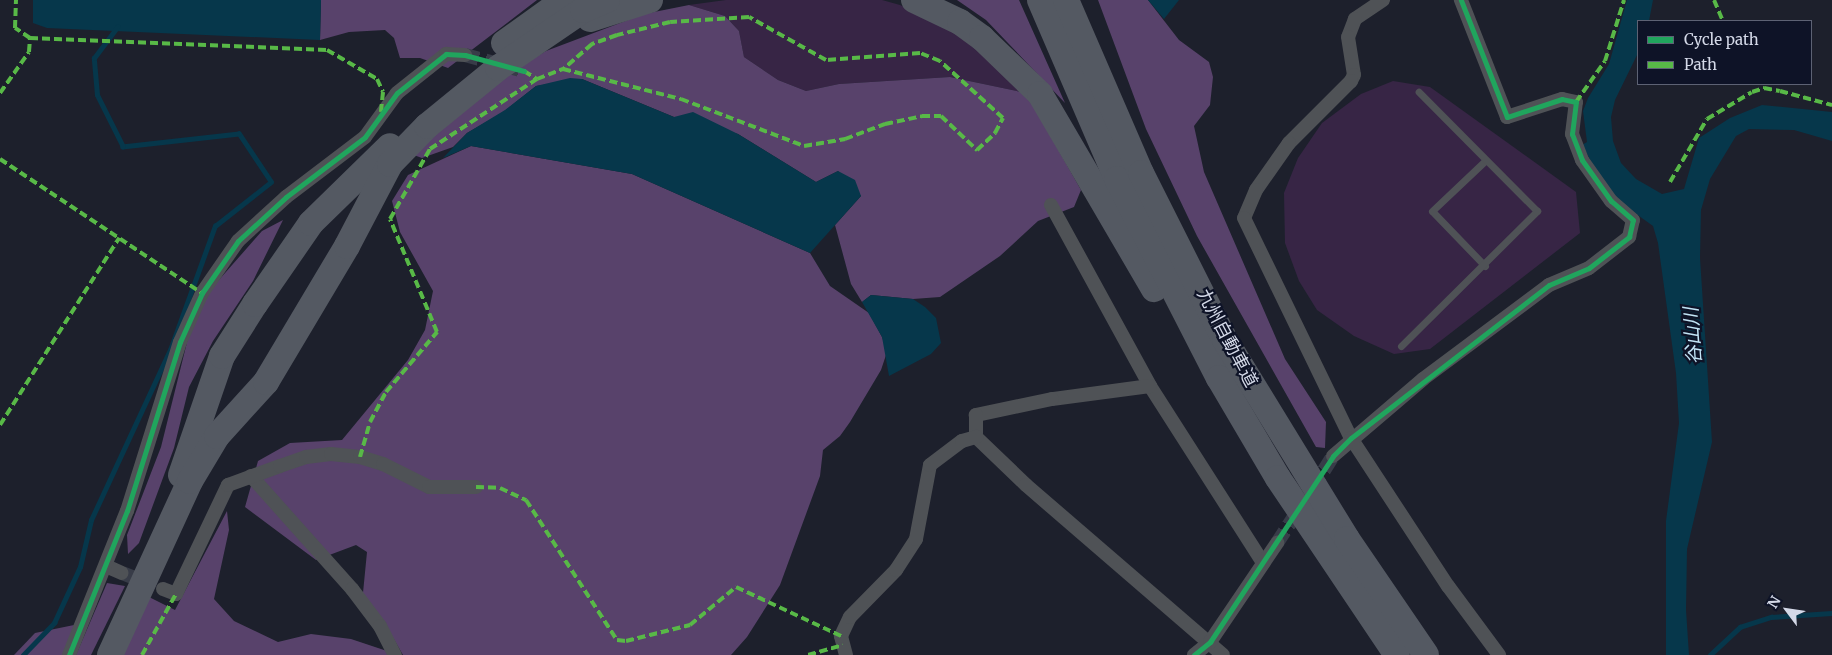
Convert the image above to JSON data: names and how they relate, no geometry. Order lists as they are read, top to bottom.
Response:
{
  "streets": {
    "highway": ["九州自動車道"]
  },
  "water": ["谷山川"],
  "legend": ["Cycle path", "Path"],
  "north": "top left"
}
